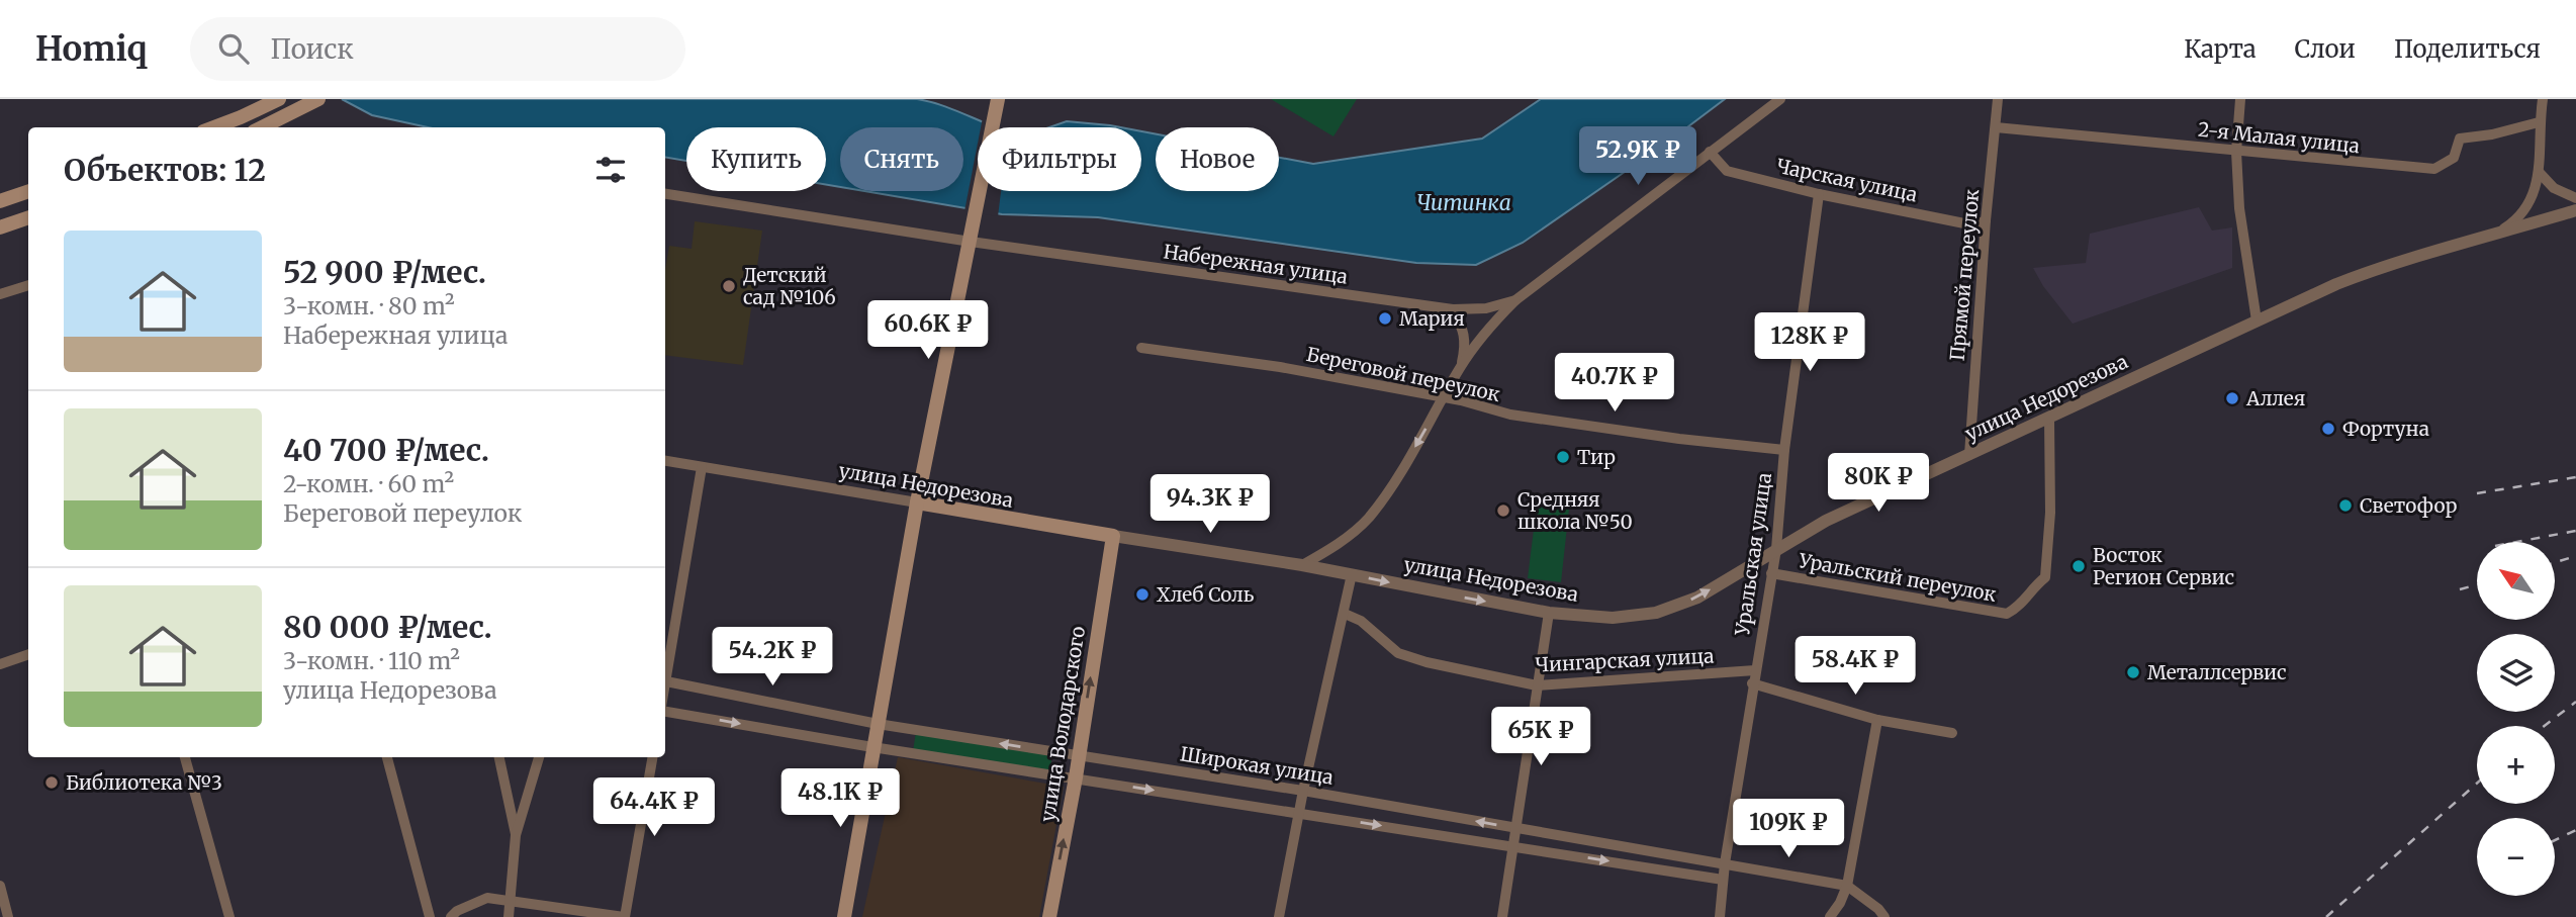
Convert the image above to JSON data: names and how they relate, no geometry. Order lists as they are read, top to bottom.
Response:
{
  "streets": {
    "main road": ["улица Недорезова", "улица Володарского"],
    "street": [
      "2-я Малая улица",
      "Чарская улица",
      "Набережная улица",
      "Прямой переулок",
      "Береговой переулок",
      "Уральская улица",
      "Уральский переулок",
      "Чингарская улица",
      "Широкая улица"
    ]
  },
  "crossings": [
    ["2-я Малая улица", "Прямой переулок"],
    ["Чарская улица", "Набережная улица"],
    ["Чарская улица", "Прямой переулок"],
    ["Чарская улица", "Уральская улица"],
    ["Прямой переулок", "улица Недорезова"],
    ["Береговой переулок", "Уральская улица"],
    ["улица Недорезова", "Уральская улица"],
    ["улица Недорезова", "Уральский переулок"],
    ["улица Недорезова", "улица Володарского"],
    ["Уральская улица", "Уральский переулок"],
    ["Уральская улица", "Чингарская улица"],
    ["Уральская улица", "Широкая улица"],
    ["улица Володарского", "Широкая улица"]
  ],
  "one_way": ["улица Володарского"],
  "water": ["Читинка"],
  "places": [
    "Детский сад №106",
    "Мария",
    "Аллея",
    "Фортуна",
    "Тир",
    "Светофор",
    "Средняя школа №50",
    "Восток Регион Сервис",
    "Хлеб Соль",
    "Металлсервис",
    "Библиотека №3"
  ],
  "north": "top left",
  "page": {
    "header": "Homiq",
    "search": "Поиск",
    "nav": ["Карта", "Слои", "Поделиться"],
    "price": [
      "52.9K ₽",
      "60.6K ₽",
      "128K ₽",
      "40.7K ₽",
      "80K ₽",
      "94.3K ₽",
      "54.2K ₽",
      "58.4K ₽",
      "65K ₽",
      "48.1K ₽",
      "64.4K ₽",
      "109K ₽"
    ],
    "chip": [
      "Купить",
      "Снять",
      "Фильтры",
      "Новое"
    ],
    "heading": "Объектов: 12",
    "list": [
      {
        "name": "52 900 ₽/мес.",
        "note": "3-комн. · 80 m² · Набережная улица"
      },
      {
        "name": "40 700 ₽/мес.",
        "note": "2-комн. · 60 m² · Береговой переулок"
      },
      {
        "name": "80 000 ₽/мес.",
        "note": "3-комн. · 110 m² · улица Недорезова"
      }
    ],
    "map_buttons": ["+", "−"]
  }
}
